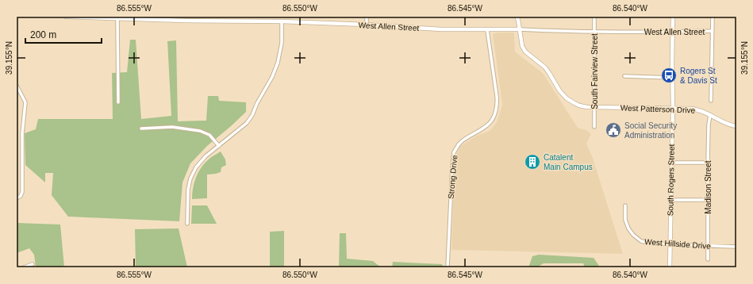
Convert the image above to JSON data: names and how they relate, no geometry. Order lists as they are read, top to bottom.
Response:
{
  "streets": {
    "street": [
      "West Allen Street",
      "South Fairview Street",
      "West Patterson Drive",
      "Strong Drive",
      "South Rogers Street",
      "Madison Street",
      "West Hillside Drive"
    ]
  },
  "crossings": [
    ["West Allen Street", "South Fairview Street"],
    ["West Allen Street", "West Patterson Drive"],
    ["West Allen Street", "Strong Drive"],
    ["West Allen Street", "South Rogers Street"],
    ["South Fairview Street", "West Patterson Drive"],
    ["West Patterson Drive", "South Rogers Street"],
    ["West Patterson Drive", "Madison Street"],
    ["South Rogers Street", "West Hillside Drive"],
    ["Madison Street", "West Hillside Drive"]
  ],
  "places": {
    "bus stop": ["Rogers St & Davis St"],
    "public building": ["Social Security Administration"],
    "building": ["Catalent Main Campus"]
  },
  "scale_bar": "200 m",
  "coordinates": [
    "86.555°W",
    "86.550°W",
    "86.545°W",
    "86.540°W",
    "39.155°N"
  ]
}
